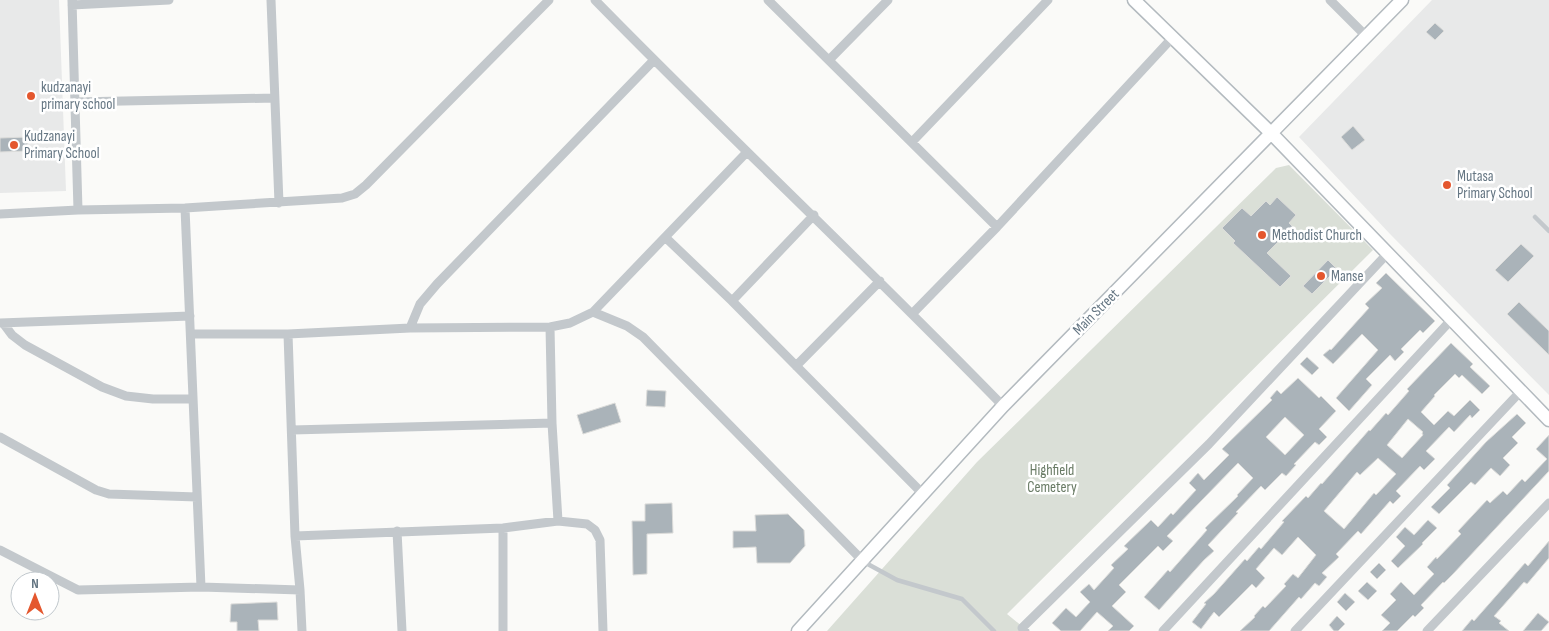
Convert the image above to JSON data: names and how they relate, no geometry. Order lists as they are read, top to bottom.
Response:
{
  "streets": {
    "street": ["Main Street"]
  },
  "parks": ["Highfield Cemetery"],
  "places": [
    "kudzanayi primary school",
    "Kudzanayi Primary School",
    "Mutasa Primary School",
    "Methodist Church",
    "Manse"
  ],
  "north": "top"
}
